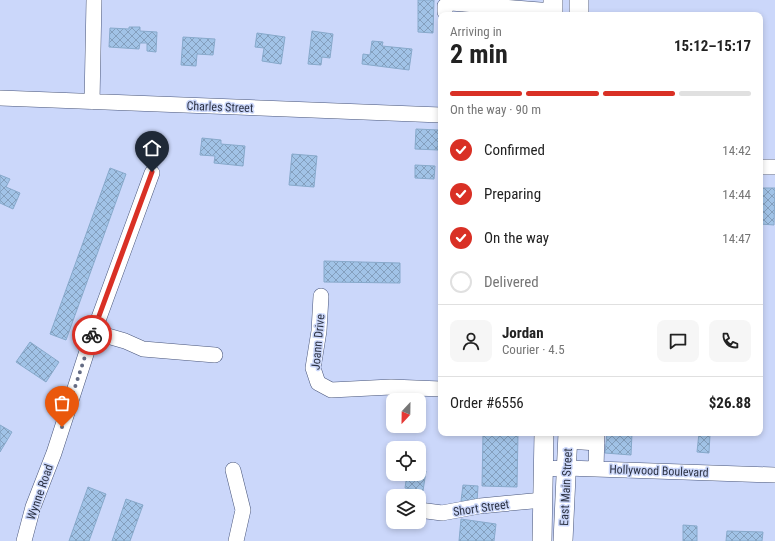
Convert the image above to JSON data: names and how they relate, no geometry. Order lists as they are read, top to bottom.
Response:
{
  "streets": {
    "main road": ["East Main Street"],
    "street": [
      "Charles Street",
      "Joann Drive",
      "Hollywood Boulevard",
      "Wynne Road",
      "Short Street"
    ]
  },
  "crossings": [
    ["Hollywood Boulevard", "East Main Street"],
    ["East Main Street", "Short Street"]
  ],
  "north": "bottom",
  "page": {
    "heading": ["2 min", "Arriving in", "15:12–15:17"],
    "panel": [
      "Jordan",
      "Courier · 4.5",
      "Order #6556",
      "$26.88"
    ],
    "bar": "On the way · 90 m",
    "list": [
      ["Confirmed", "14:42"],
      ["Preparing", "14:44"],
      ["On the way", "14:47"],
      "Delivered"
    ]
  }
}
